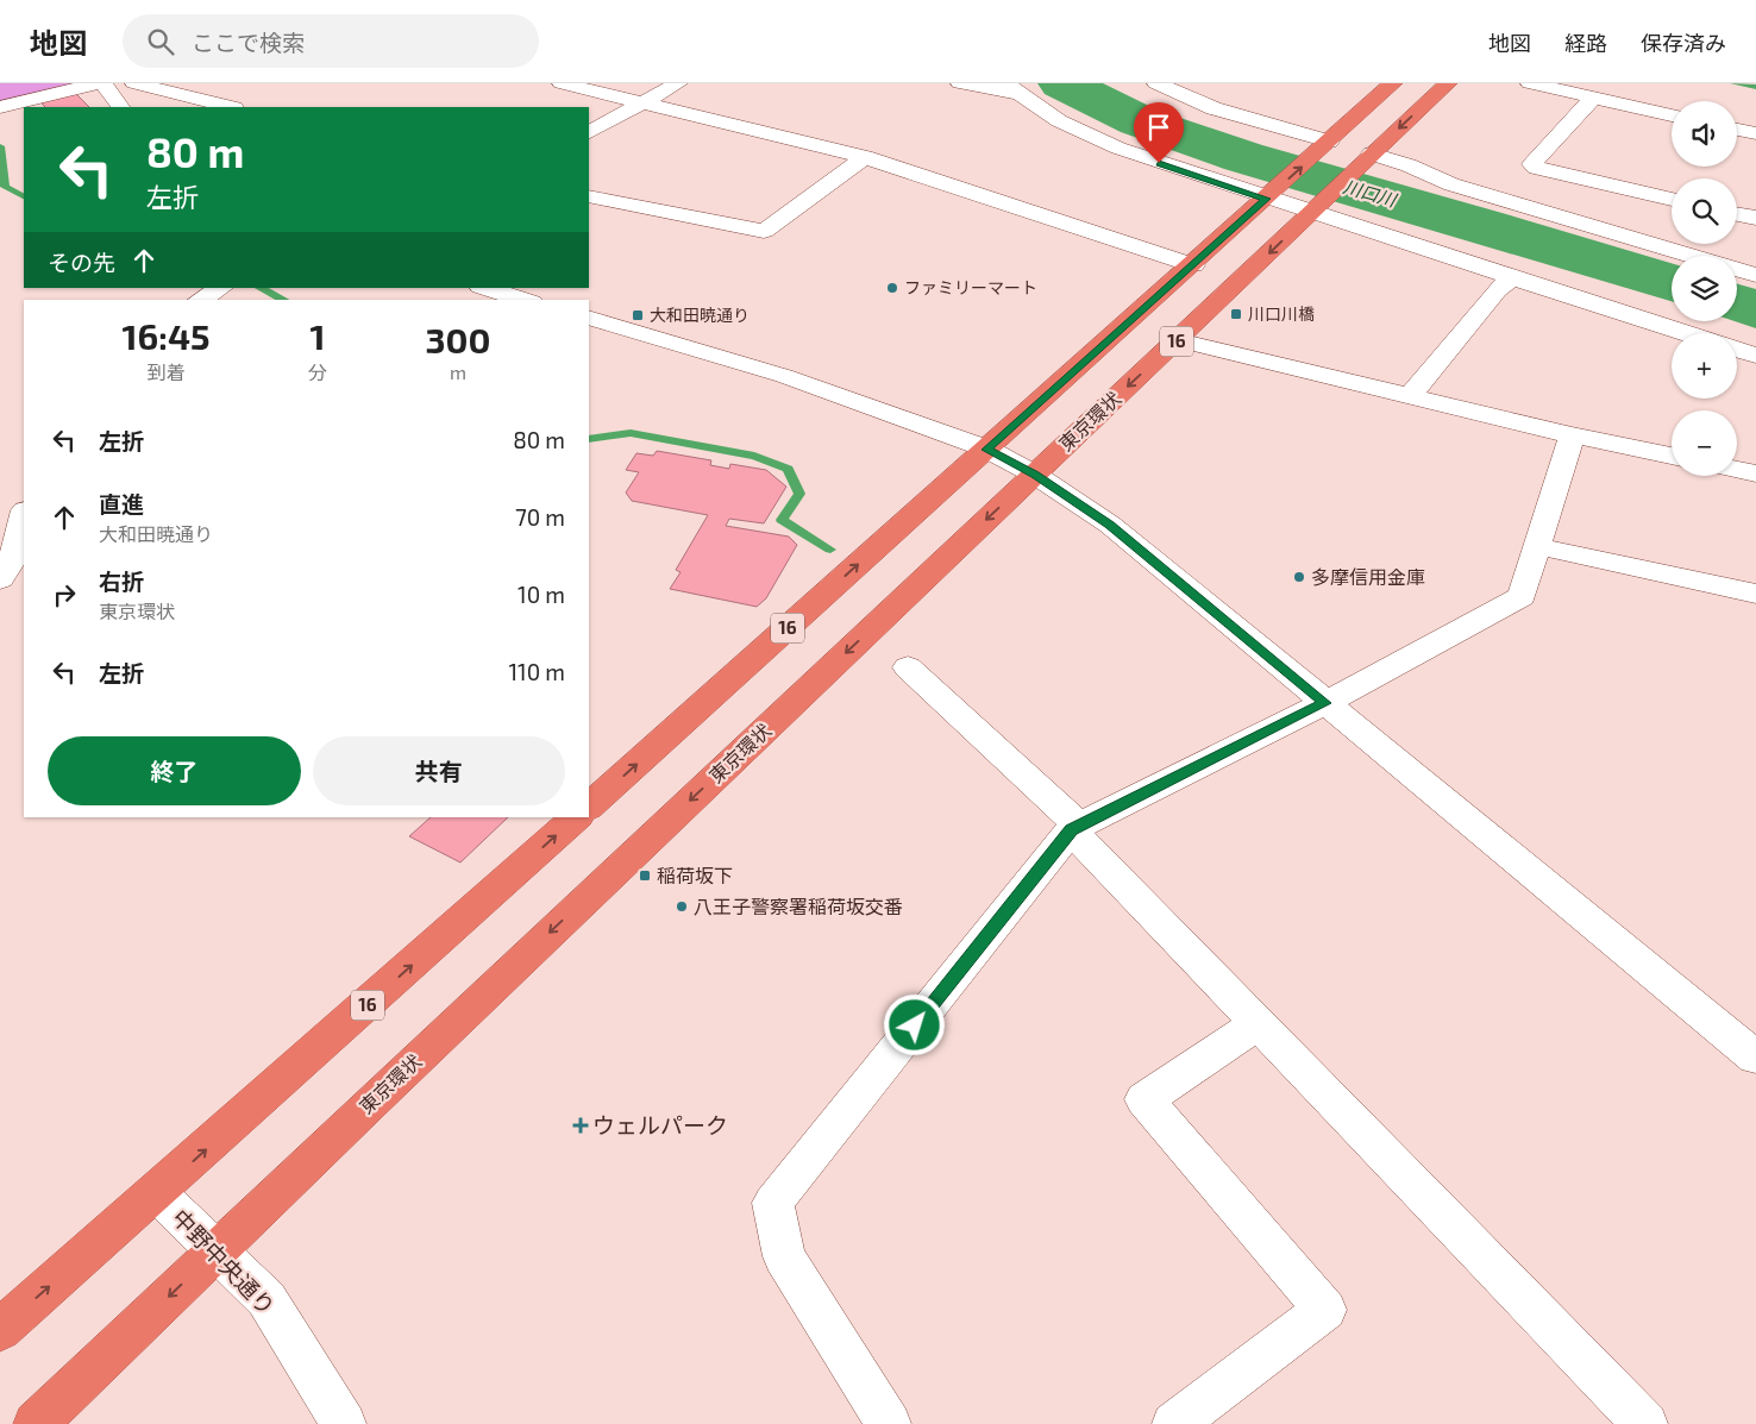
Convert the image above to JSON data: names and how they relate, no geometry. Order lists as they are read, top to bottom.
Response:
{
  "streets": {
    "highway": ["16", "東京環状"],
    "street": ["中野中央通り"]
  },
  "crossings": [
    ["16", "中野中央通り"],
    ["東京環状", "中野中央通り"]
  ],
  "water": ["川口川"],
  "places": {
    "other": ["ファミリーマート", "多摩信用金庫", "八王子警察署稲荷坂交番"],
    "transit": ["川口川橋", "大和田暁通り", "稲荷坂下"],
    "health": ["ウェルパーク"]
  },
  "page": {
    "header": "地図",
    "search": "ここで検索",
    "nav": ["地図", "経路", "保存済み"],
    "map_buttons": ["+", "−"],
    "turn": ["80 m", "左折"],
    "then": "その先",
    "eta": [
      "16:45",
      "到着",
      "1",
      "分",
      "300",
      "m"
    ],
    "list": [
      {
        "name": "左折",
        "value": "80 m"
      },
      {
        "name": "直進",
        "note": "大和田暁通り",
        "value": "70 m"
      },
      {
        "name": "右折",
        "note": "東京環状",
        "value": "10 m"
      },
      {
        "name": "左折",
        "value": "110 m"
      }
    ],
    "buttons": ["終了", "共有"]
  }
}
